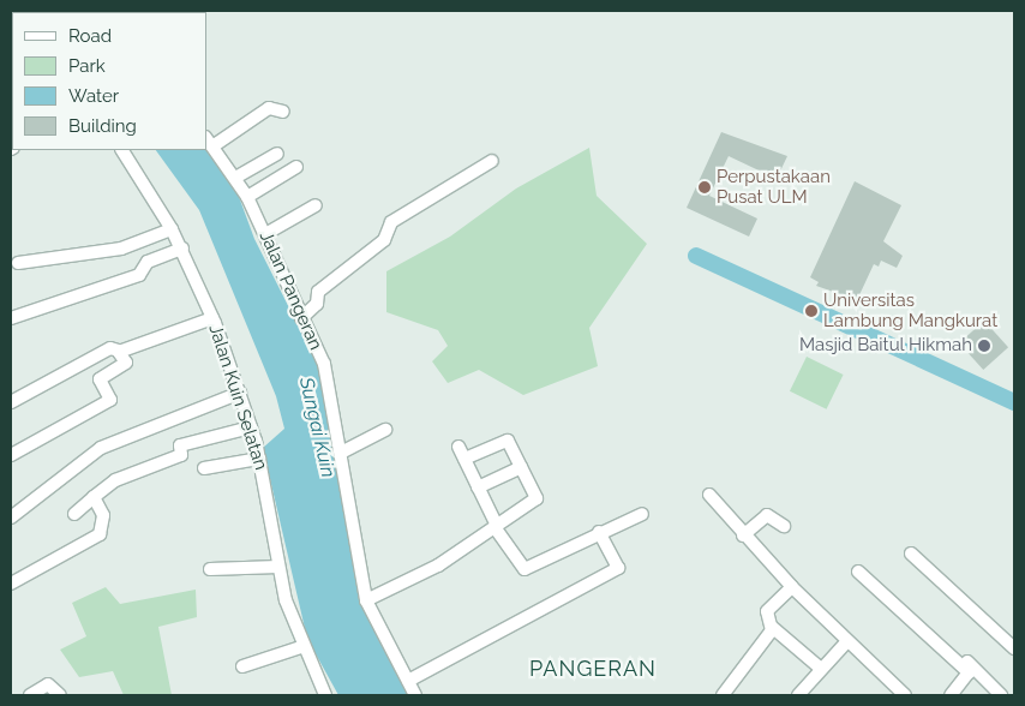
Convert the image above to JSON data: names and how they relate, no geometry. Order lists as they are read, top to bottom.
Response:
{
  "streets": {
    "street": ["Jalan Pangeran", "Jalan Kuin Selatan"]
  },
  "districts": ["PANGERAN"],
  "water": ["Sungai Kuin"],
  "places": ["Perpustakaan Pusat ULM", "Universitas Lambung Mangkurat", "Masjid Baitul Hikmah"],
  "legend": [
    "Road",
    "Park",
    "Water",
    "Building"
  ]
}
